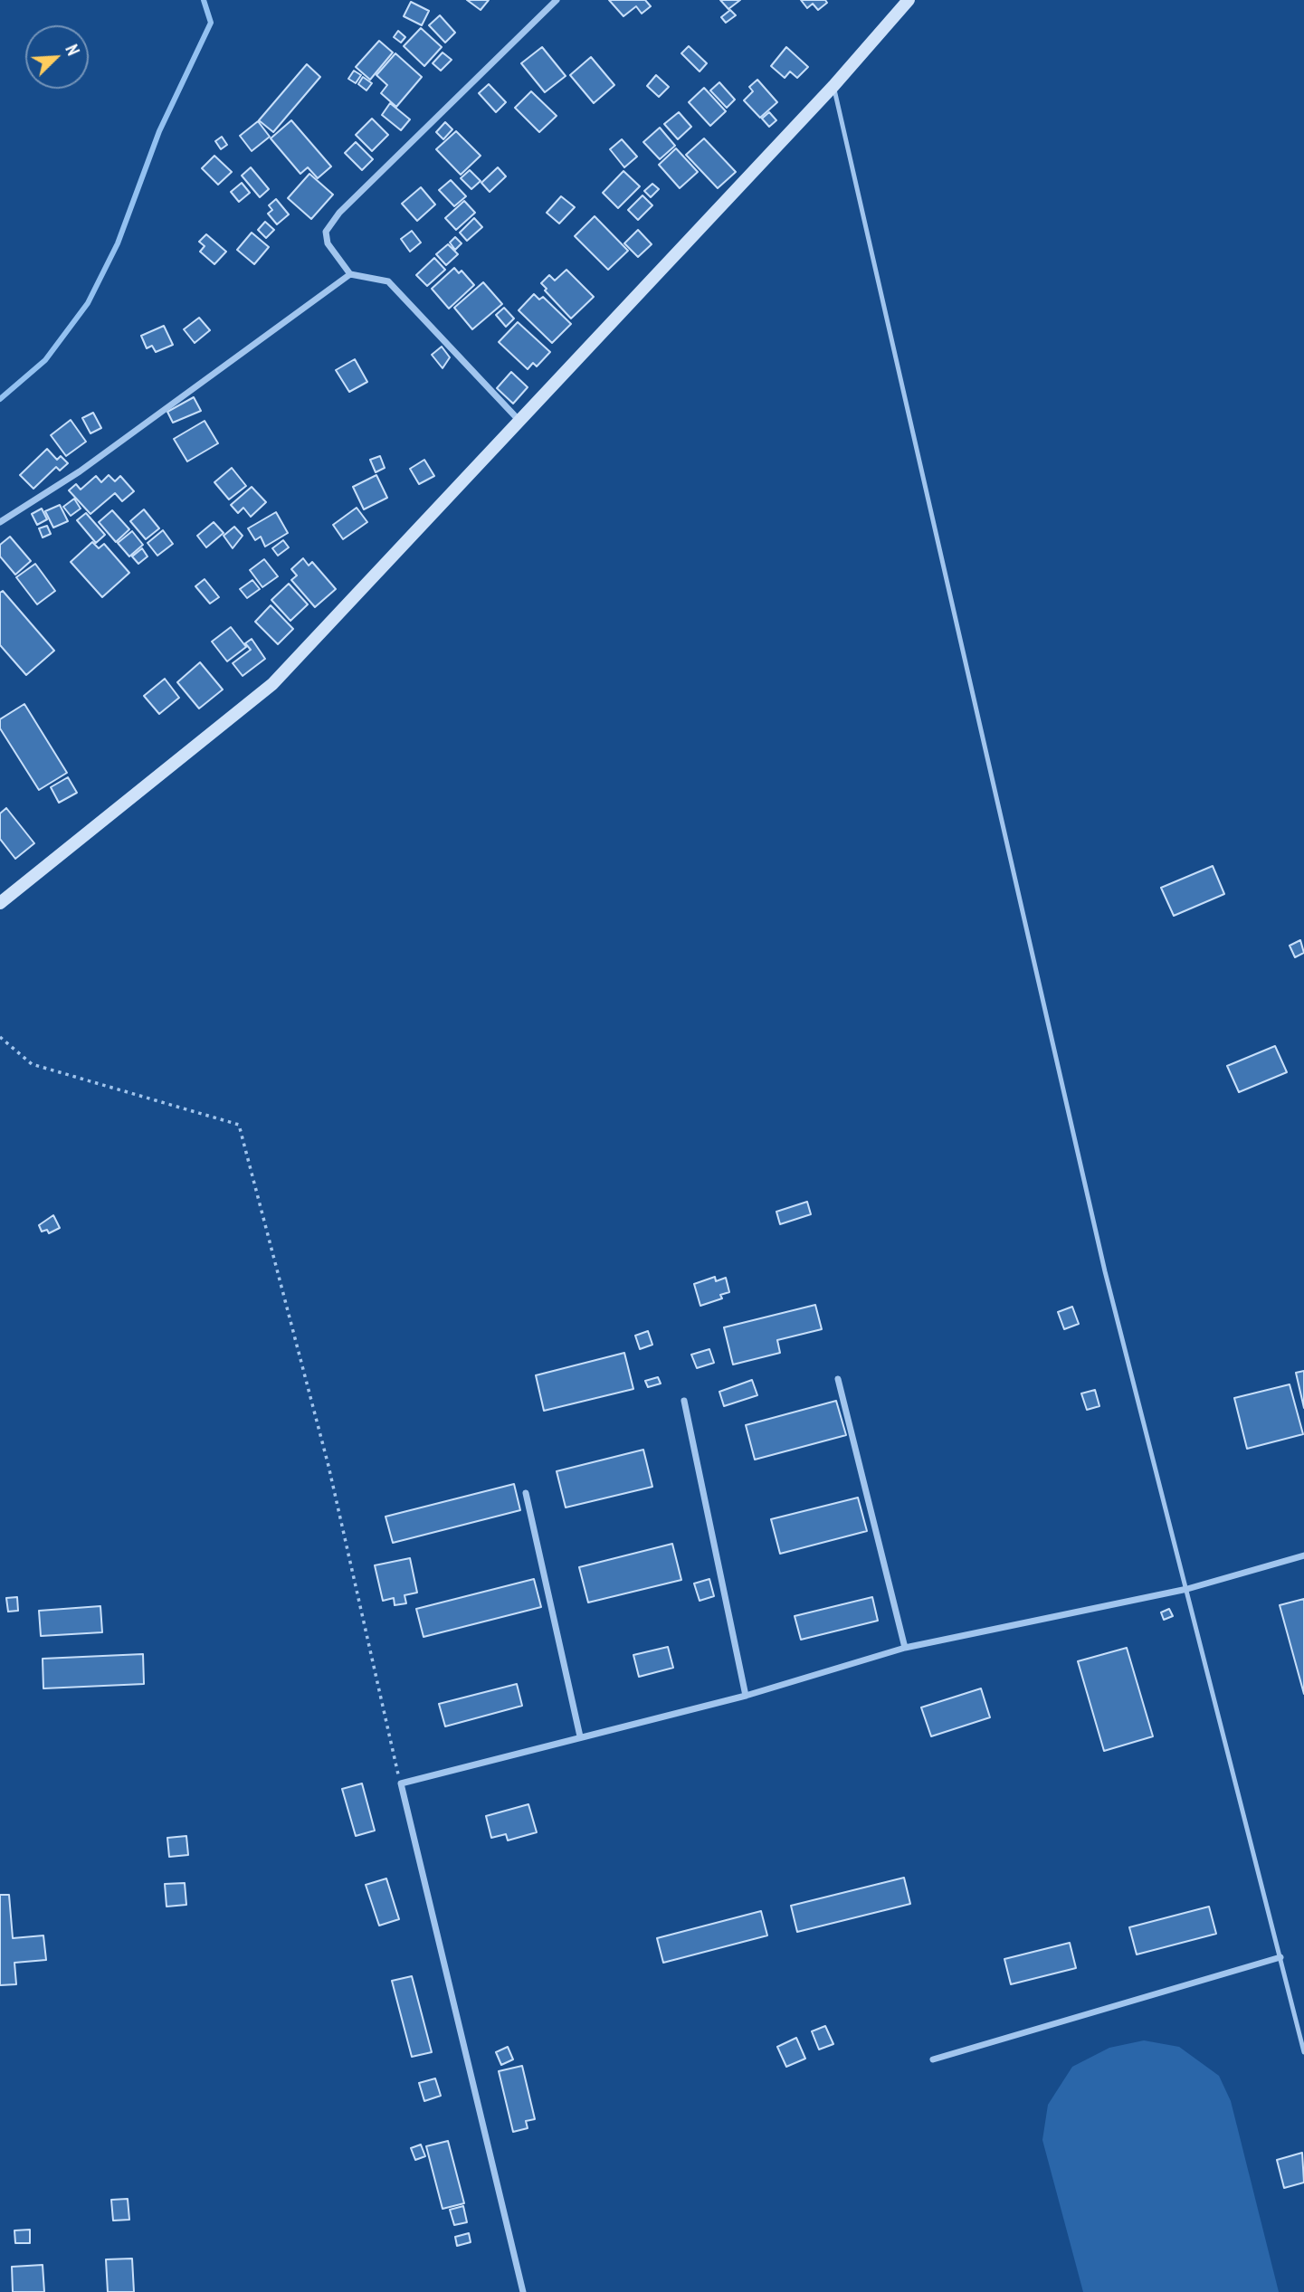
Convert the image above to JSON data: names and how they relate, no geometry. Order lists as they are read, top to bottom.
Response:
{
  "north": "top right"
}
